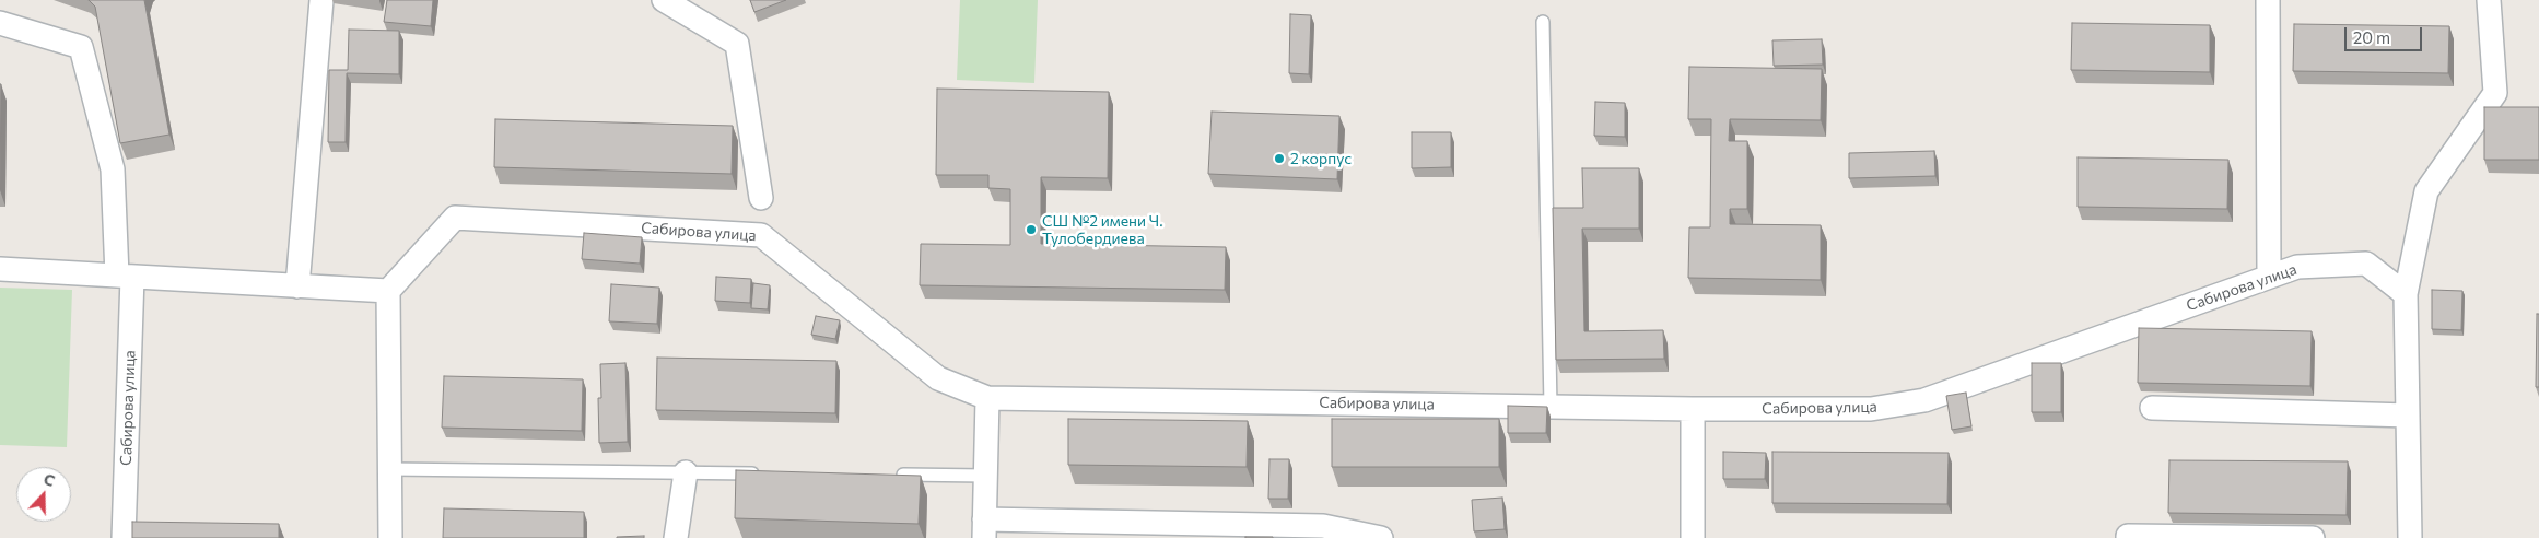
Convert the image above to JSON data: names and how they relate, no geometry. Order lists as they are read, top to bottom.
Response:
{
  "streets": {
    "street": ["Сабирова улица"]
  },
  "places": ["2 корпус", "СШ №2 имени Ч. Тулобердиева"],
  "scale_bar": "20 m",
  "north": "top"
}
